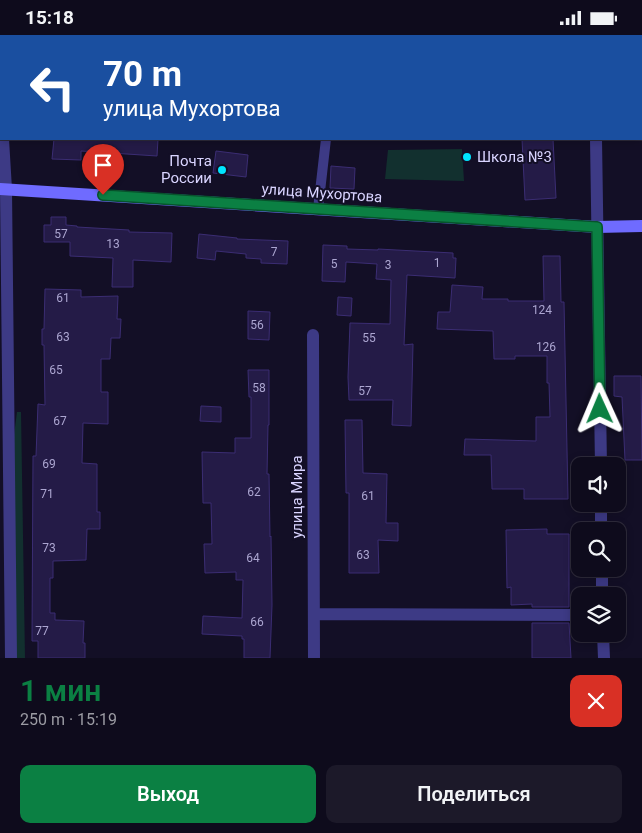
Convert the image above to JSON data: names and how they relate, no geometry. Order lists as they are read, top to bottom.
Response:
{
  "streets": {
    "street": ["улица Мухортова", "улица Мира"]
  },
  "places": ["Школа №3", "Почта России"],
  "house_numbers": [
    "57",
    "13",
    "7",
    "1",
    "5",
    "3",
    "61",
    "124",
    "56",
    "63",
    "55",
    "126",
    "65",
    "58",
    "57",
    "67",
    "69",
    "62",
    "71",
    "61",
    "73",
    "63",
    "64",
    "66",
    "77"
  ],
  "page": {
    "status": "15:18",
    "turn": ["70 m", "улица Мухортова"],
    "heading": ["1 мин", "250 m · 15:19"],
    "buttons": ["Выход", "Поделиться"]
  }
}
